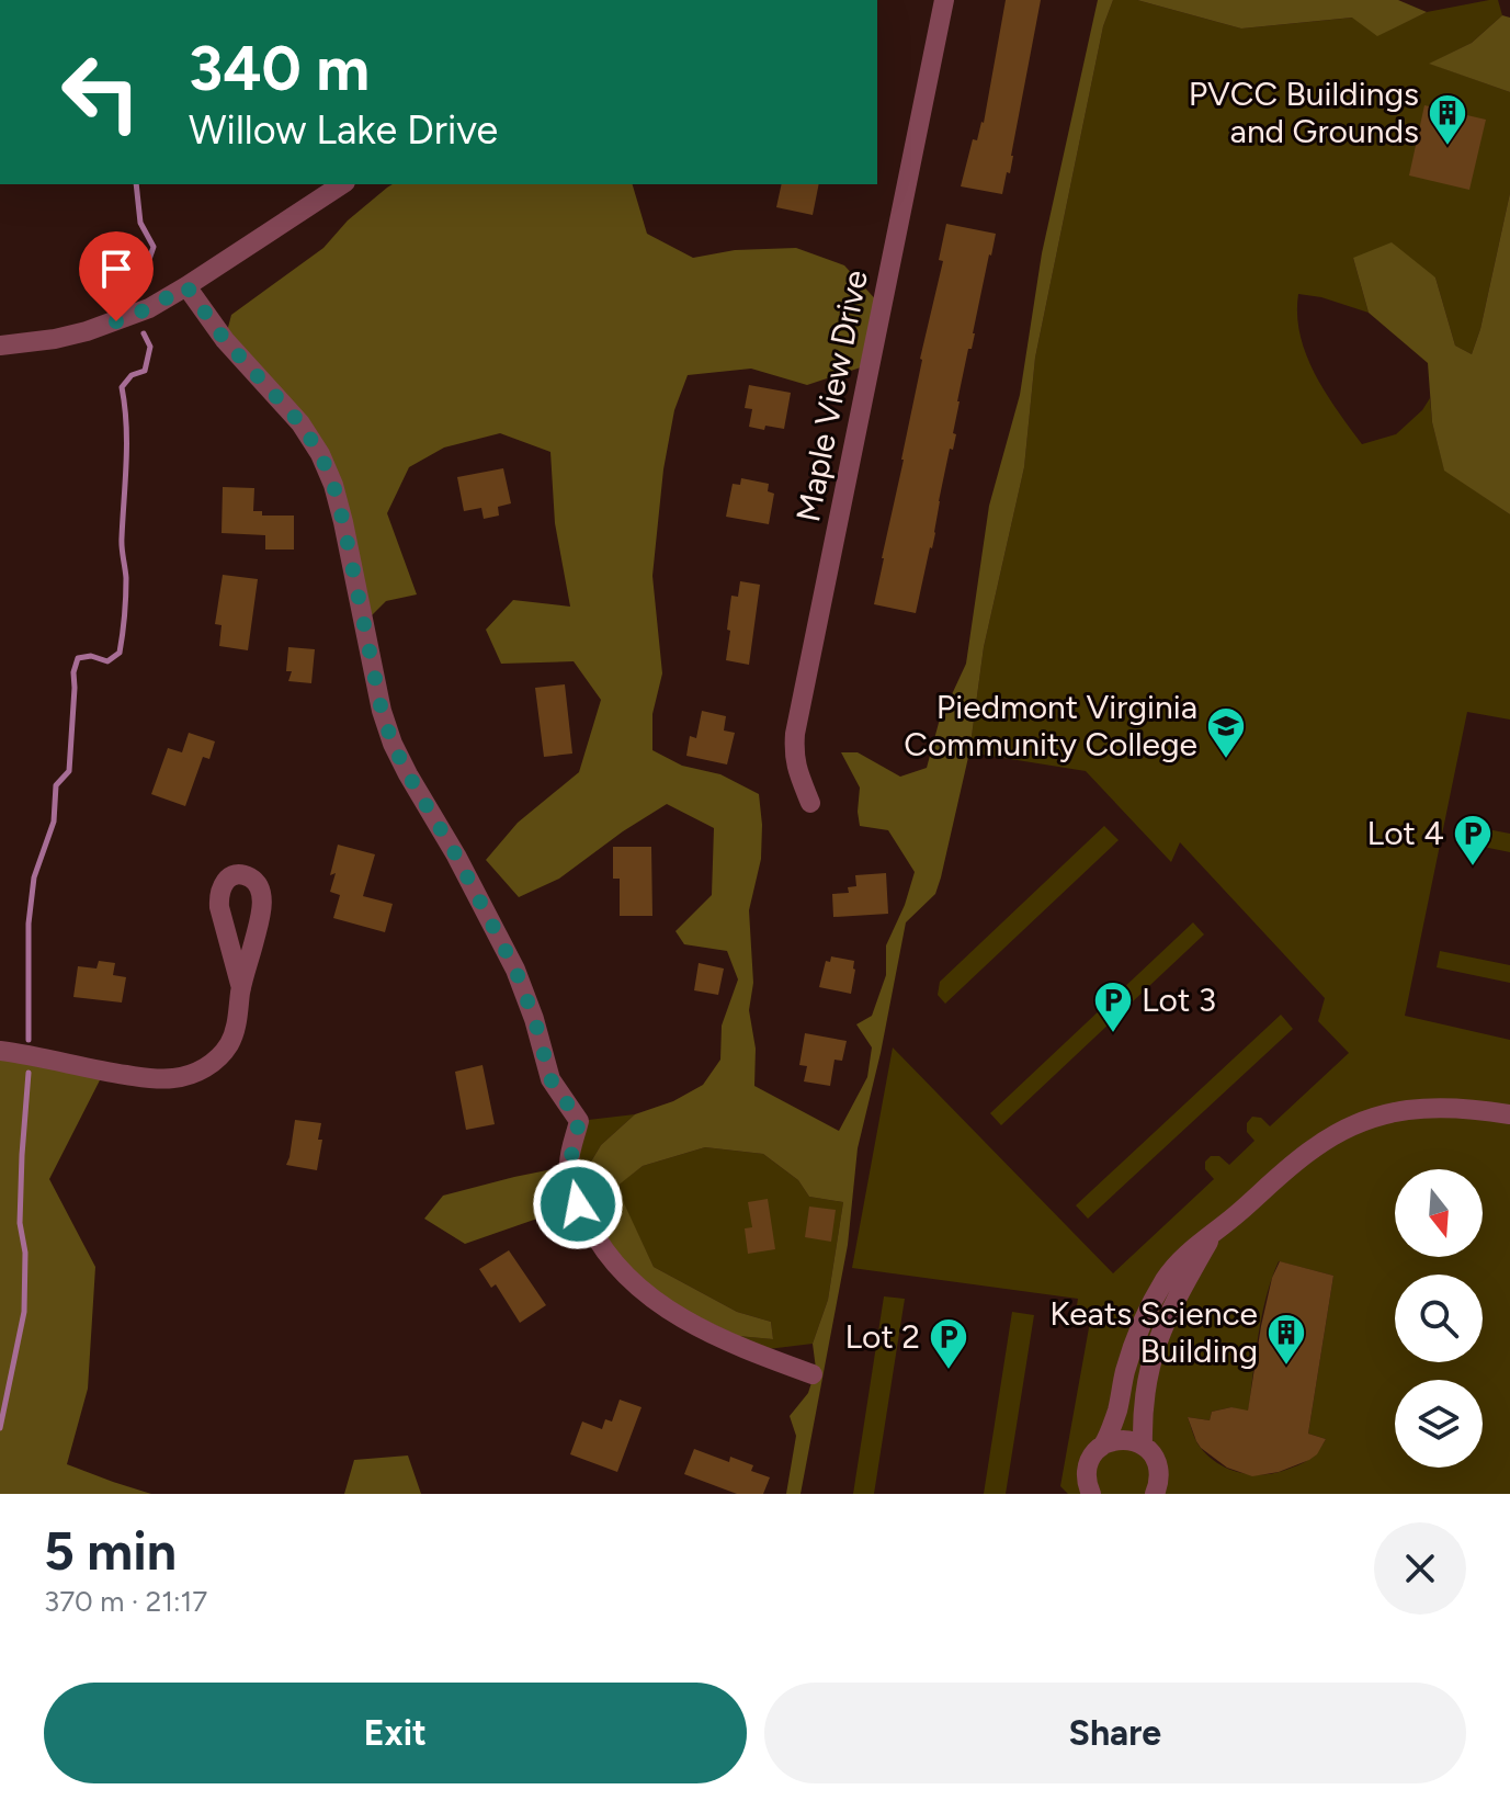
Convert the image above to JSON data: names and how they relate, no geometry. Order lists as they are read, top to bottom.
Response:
{
  "streets": {
    "street": ["Maple View Drive"]
  },
  "places": {
    "building": ["PVCC Buildings and Grounds", "Keats Science Building"],
    "school or university": ["Piedmont Virginia Community College"],
    "parking": ["Lot 4", "Lot 3", "Lot 2"]
  },
  "north": "bottom",
  "page": {
    "turn": ["340 m", "Willow Lake Drive"],
    "heading": ["5 min", "370 m · 21:17"],
    "buttons": ["Exit", "Share"]
  }
}
